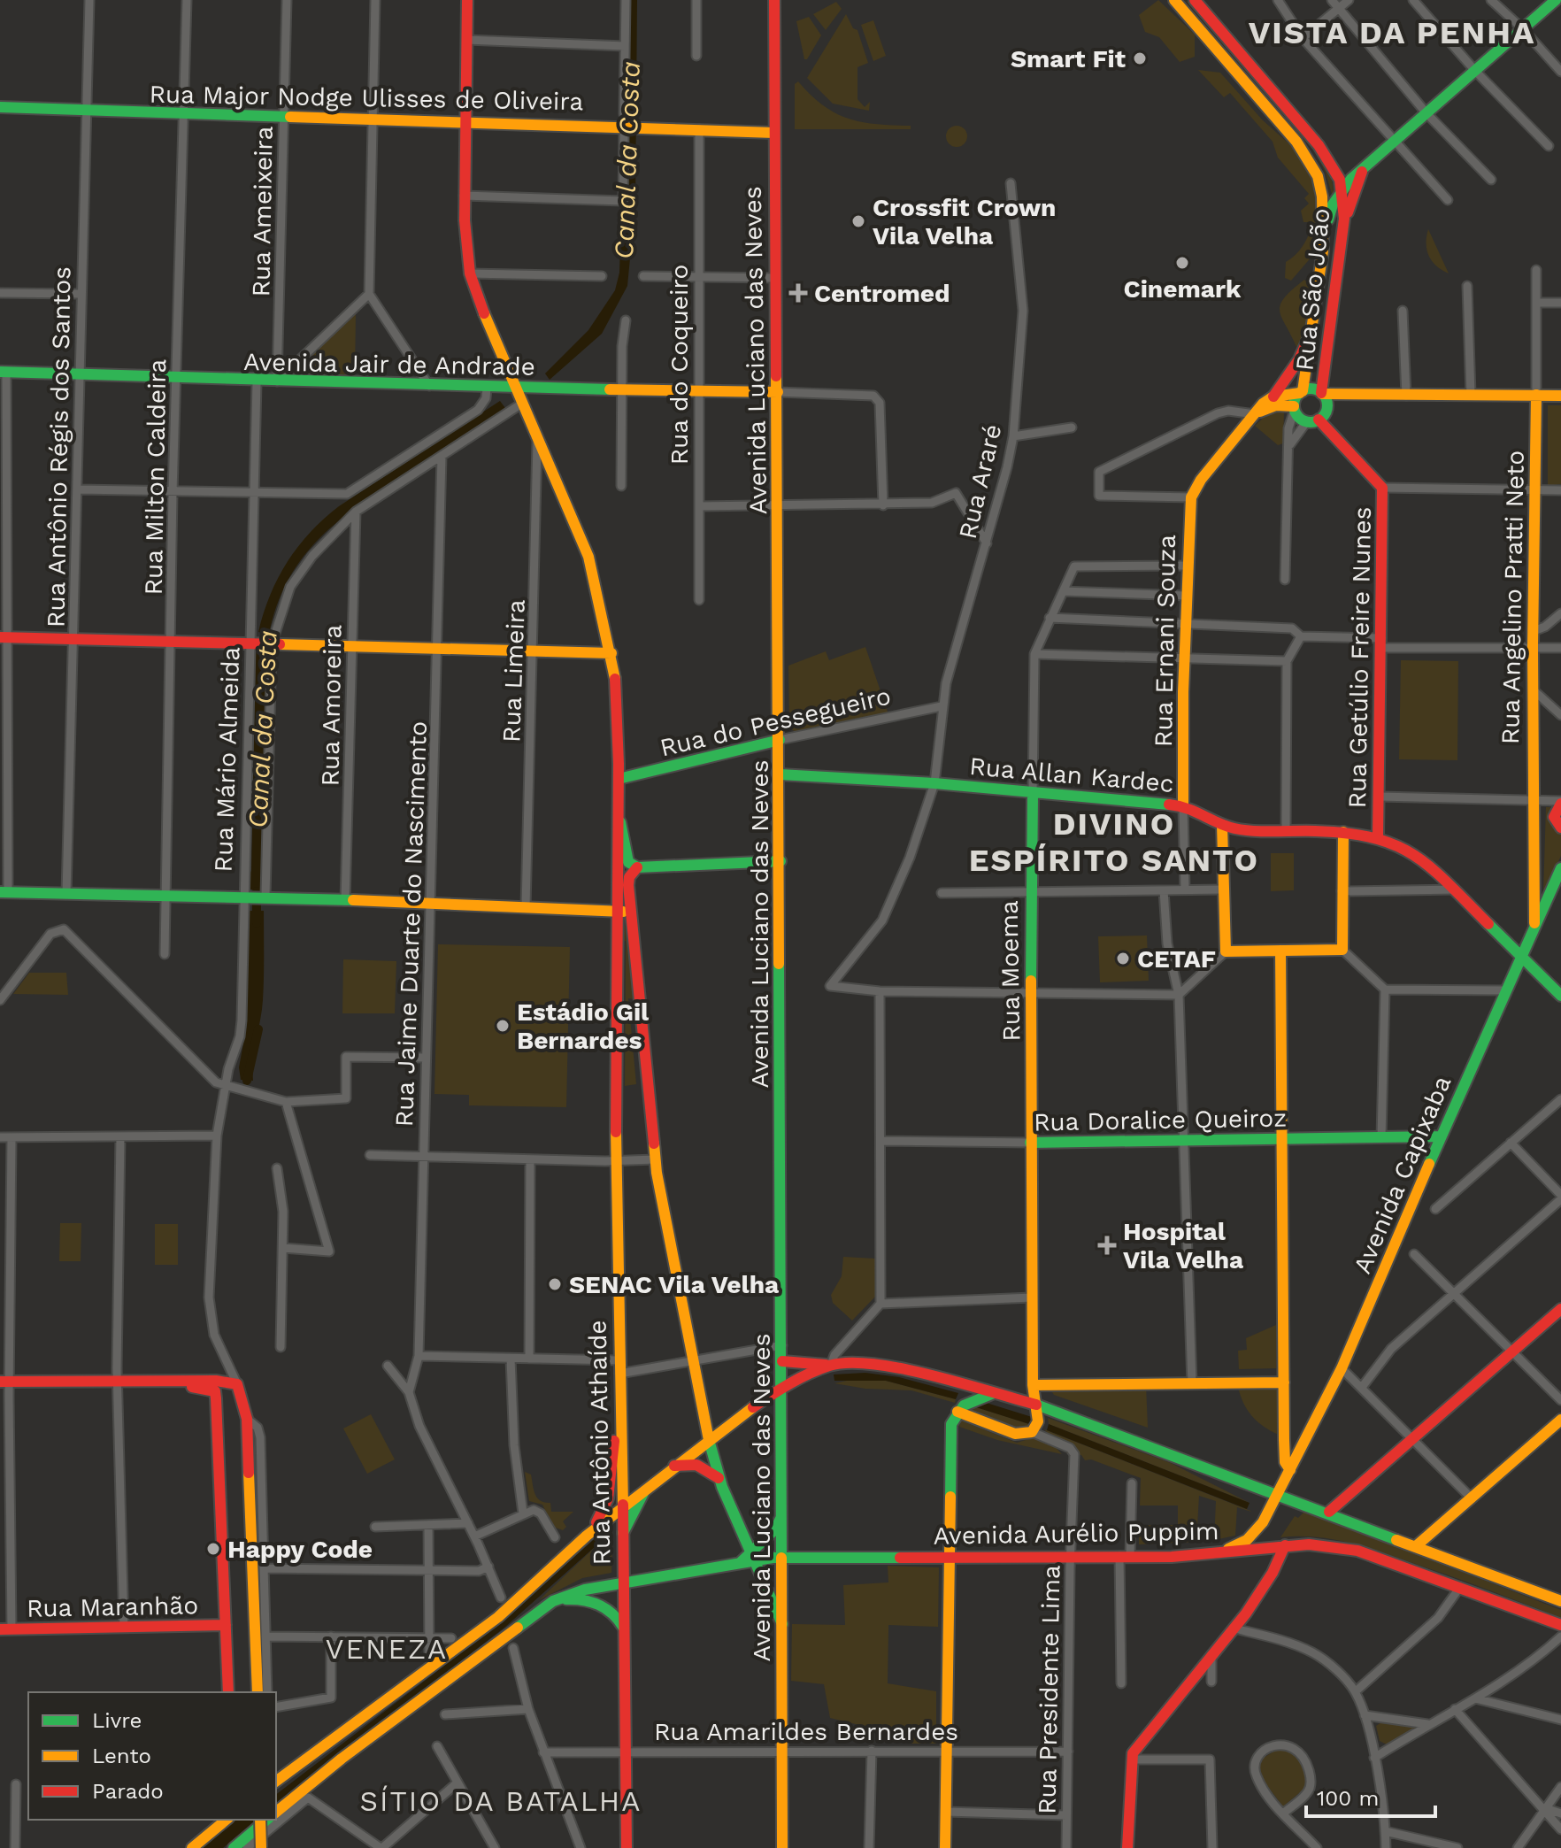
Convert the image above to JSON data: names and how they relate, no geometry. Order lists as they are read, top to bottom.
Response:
{
  "streets": {
    "main road": [
      "Rua Major Nodge Ulisses de Oliveira",
      "Rua São João",
      "Avenida Luciano das Neves",
      "Avenida Jair de Andrade",
      "Rua Angelino Pratti Neto",
      "Rua Ernani Souza",
      "Rua Getúlio Freire Nunes",
      "Rua do Pessegueiro",
      "Rua Allan Kardec",
      "Rua Moema",
      "Rua Doralice Queiroz",
      "Avenida Capixaba",
      "Rua Antônio Athaíde",
      "Avenida Aurélio Puppim",
      "Rua Maranhão"
    ],
    "street": [
      "Rua Ameixeira",
      "Rua do Coqueiro",
      "Rua Antônio Régis dos Santos",
      "Rua Milton Caldeira",
      "Rua Araré",
      "Rua Limeira",
      "Rua Amoreira",
      "Rua Mário Almeida",
      "Rua Jaime Duarte do Nascimento",
      "Rua Presidente Lima",
      "Rua Amarildes Bernardes"
    ]
  },
  "crossings": [
    ["Rua Major Nodge Ulisses de Oliveira", "Rua Ameixeira"],
    ["Rua Major Nodge Ulisses de Oliveira", "Avenida Luciano das Neves"],
    ["Rua Major Nodge Ulisses de Oliveira", "Rua do Coqueiro"],
    ["Rua Major Nodge Ulisses de Oliveira", "Rua Antônio Régis dos Santos"],
    ["Rua Major Nodge Ulisses de Oliveira", "Rua Milton Caldeira"],
    ["Rua Ameixeira", "Avenida Jair de Andrade"],
    ["Rua São João", "Rua Getúlio Freire Nunes"],
    ["Avenida Luciano das Neves", "Avenida Jair de Andrade"],
    ["Avenida Luciano das Neves", "Rua do Pessegueiro"],
    ["Avenida Luciano das Neves", "Rua Allan Kardec"],
    ["Avenida Luciano das Neves", "Avenida Aurélio Puppim"],
    ["Avenida Luciano das Neves", "Rua Amarildes Bernardes"],
    ["Avenida Jair de Andrade", "Rua do Coqueiro"],
    ["Avenida Jair de Andrade", "Rua Antônio Régis dos Santos"],
    ["Avenida Jair de Andrade", "Rua Milton Caldeira"],
    ["Avenida Jair de Andrade", "Rua Mário Almeida"],
    ["Rua Araré", "Rua do Pessegueiro"],
    ["Rua Araré", "Rua Allan Kardec"],
    ["Rua Angelino Pratti Neto", "Avenida Capixaba"],
    ["Rua Ernani Souza", "Rua Allan Kardec"],
    ["Rua Ernani Souza", "Rua Moema"],
    ["Rua Getúlio Freire Nunes", "Rua Allan Kardec"],
    ["Rua Allan Kardec", "Rua Moema"],
    ["Rua Allan Kardec", "Avenida Capixaba"],
    ["Rua Moema", "Rua Doralice Queiroz"],
    ["Rua Moema", "Rua Presidente Lima"],
    ["Rua Doralice Queiroz", "Avenida Capixaba"],
    ["Avenida Capixaba", "Avenida Aurélio Puppim"],
    ["Rua Antônio Athaíde", "Rua Amarildes Bernardes"],
    ["Avenida Aurélio Puppim", "Rua Presidente Lima"],
    ["Rua Presidente Lima", "Rua Amarildes Bernardes"]
  ],
  "districts": [
    "VISTA DA PENHA",
    "DIVINO ESPÍRITO SANTO",
    "VENEZA",
    "SÍTIO DA BATALHA"
  ],
  "water": ["Canal da Costa"],
  "places": {
    "other": [
      "Smart Fit",
      "Crossfit Crown Vila Velha",
      "Cinemark",
      "CETAF",
      "Estádio Gil Bernardes",
      "SENAC Vila Velha",
      "Happy Code"
    ],
    "health": ["Centromed", "Hospital Vila Velha"]
  },
  "legend": ["Livre", "Lento", "Parado"],
  "scale_bar": "100 m"
}
